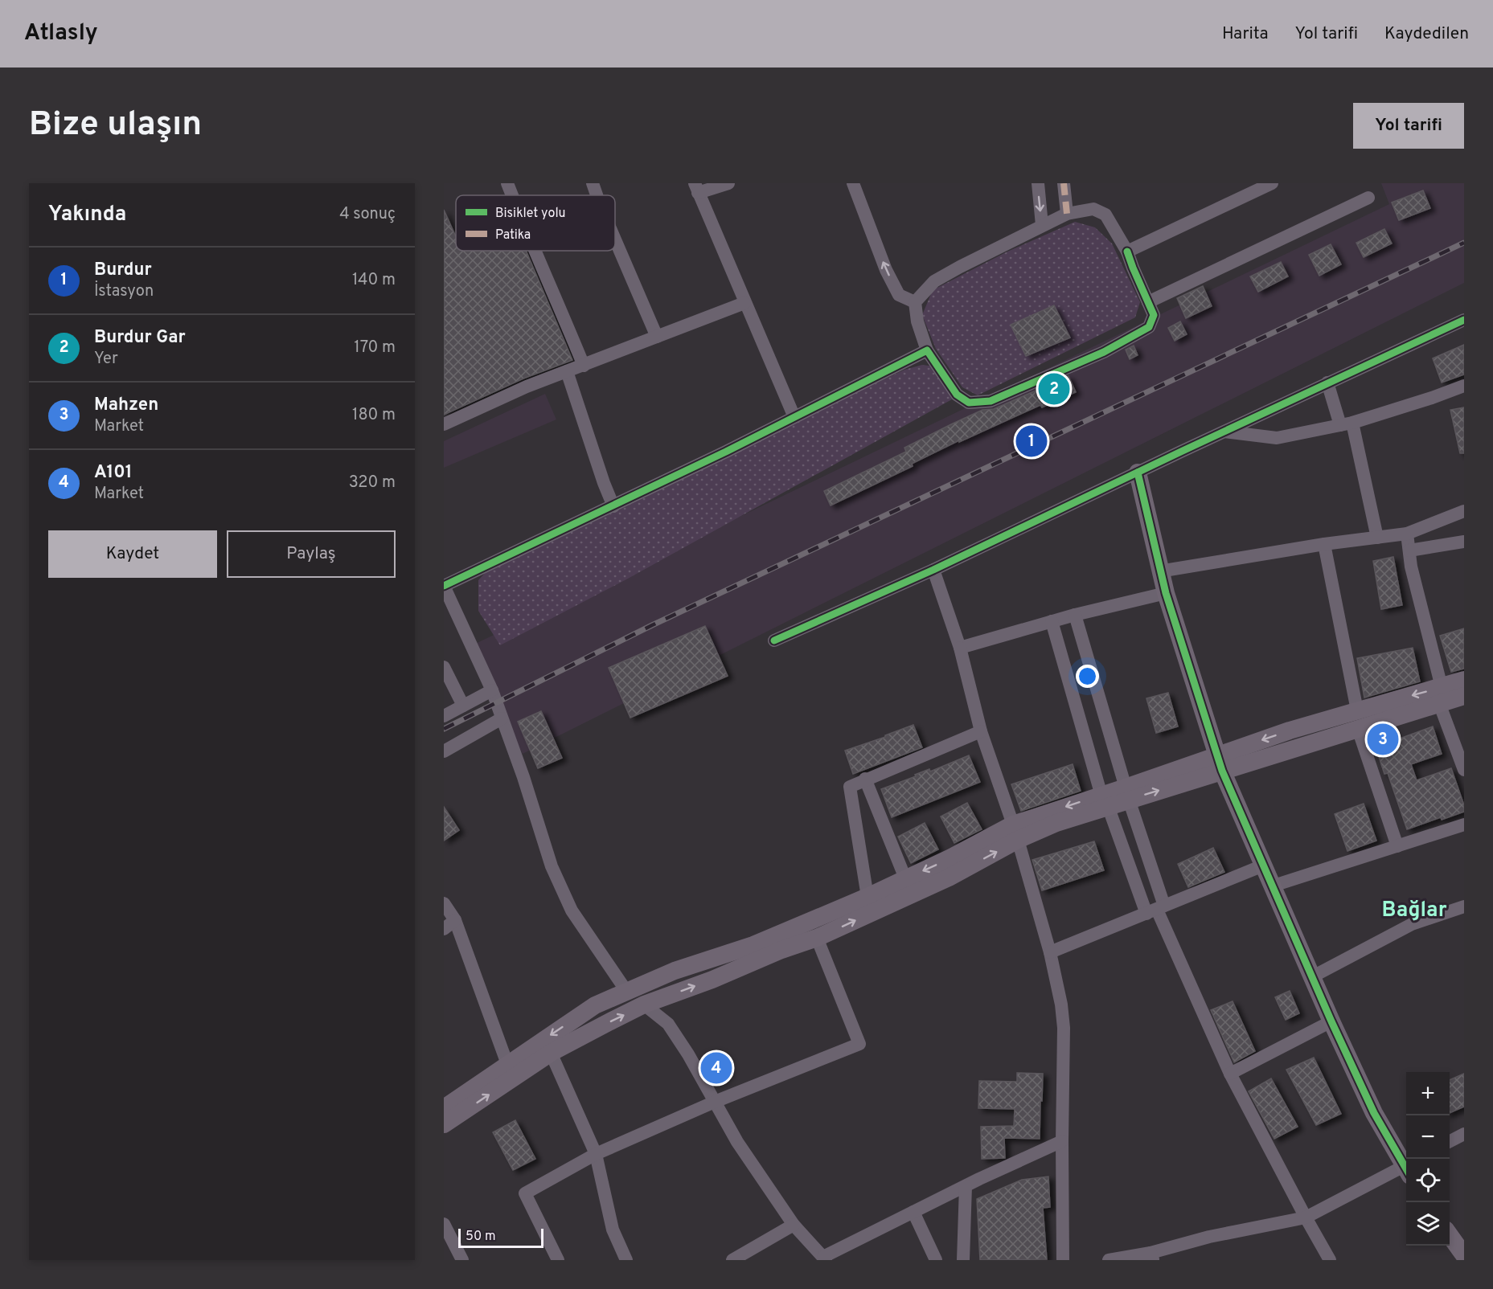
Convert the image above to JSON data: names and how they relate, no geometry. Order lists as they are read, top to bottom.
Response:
{
  "districts": ["Bağlar"],
  "legend": ["Bisiklet yolu", "Patika"],
  "scale_bar": "50 m",
  "page": {
    "header": "Atlasly",
    "nav": ["Harita", "Yol tarifi", "Kaydedilen"],
    "buttons": [
      "Yol tarifi",
      ["Kaydet", "Paylaş"]
    ],
    "title": "Bize ulaşın",
    "heading": ["Yakında", "4 sonuç"],
    "list": [
      {
        "mark": "1",
        "name": "Burdur",
        "note": "İstasyon",
        "value": "140 m"
      },
      {
        "mark": "2",
        "name": "Burdur Gar",
        "note": "Yer",
        "value": "170 m"
      },
      {
        "mark": "3",
        "name": "Mahzen",
        "note": "Market",
        "value": "180 m"
      },
      {
        "mark": "4",
        "name": "A101",
        "note": "Market",
        "value": "320 m"
      }
    ],
    "pins": [
      "2",
      "1",
      "3",
      "4"
    ],
    "map_buttons": ["+", "−"],
    "scale": "50 m"
  }
}
